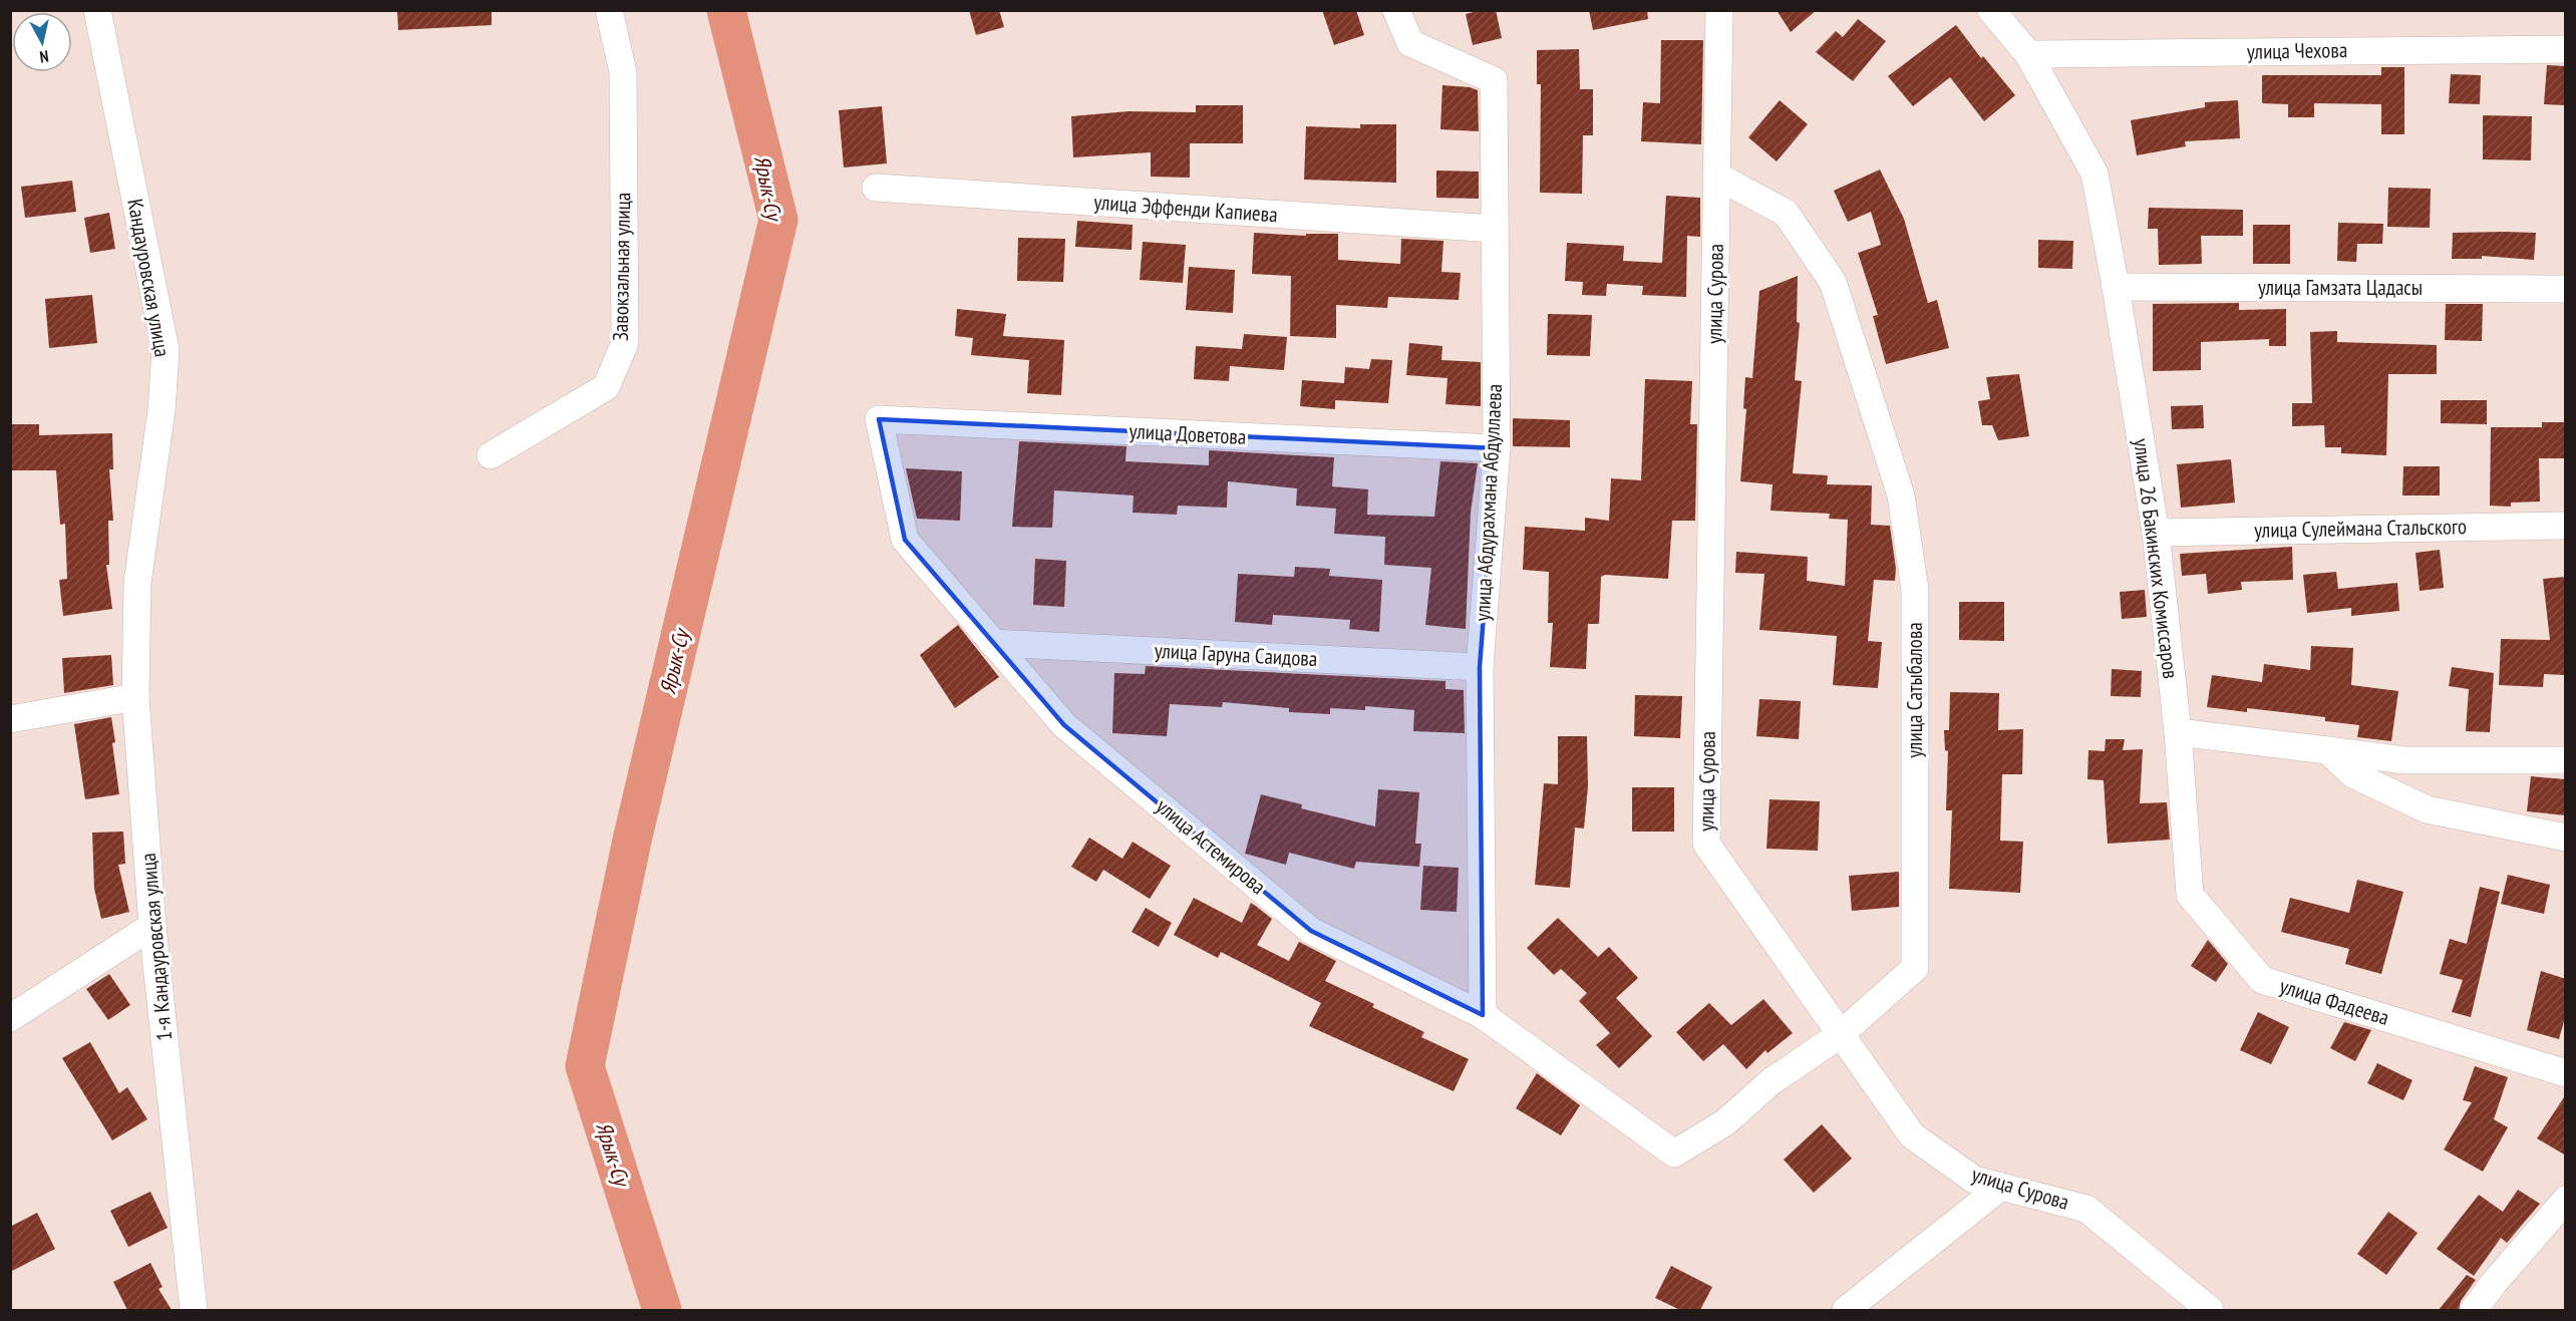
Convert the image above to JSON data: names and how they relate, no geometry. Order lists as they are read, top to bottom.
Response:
{
  "streets": {
    "street": [
      "улица Чехова",
      "улица Эффенди Капиева",
      "Завокзальная улица",
      "Кандауровская улица",
      "улица Гамзата Цадасы",
      "улица Сурова",
      "улица Доветова",
      "улица Абдурахмана Абдуллаева",
      "улица Сулеймана Стальского",
      "улица 26 Бакинских Комиссаров",
      "улица Гаруна Саидова",
      "улица Сатыбалова",
      "улица Астемирова",
      "1-я Кандауровская улица",
      "улица Фадеева"
    ]
  },
  "crossings": [
    ["улица Чехова", "улица 26 Бакинских Комиссаров"],
    ["улица Эффенди Капиева", "улица Абдурахмана Абдуллаева"],
    ["Кандауровская улица", "1-я Кандауровская улица"],
    ["улица Гамзата Цадасы", "улица 26 Бакинских Комиссаров"],
    ["улица Сурова", "улица Сатыбалова"],
    ["улица Доветова", "улица Абдурахмана Абдуллаева"],
    ["улица Доветова", "улица Астемирова"],
    ["улица Абдурахмана Абдуллаева", "улица Гаруна Саидова"],
    ["улица Абдурахмана Абдуллаева", "улица Астемирова"],
    ["улица Сулеймана Стальского", "улица 26 Бакинских Комиссаров"],
    ["улица 26 Бакинских Комиссаров", "улица Фадеева"],
    ["улица Гаруна Саидова", "улица Астемирова"],
    ["улица Сатыбалова", "улица Астемирова"]
  ],
  "water": ["Ярык-Су"],
  "north": "bottom"
}
